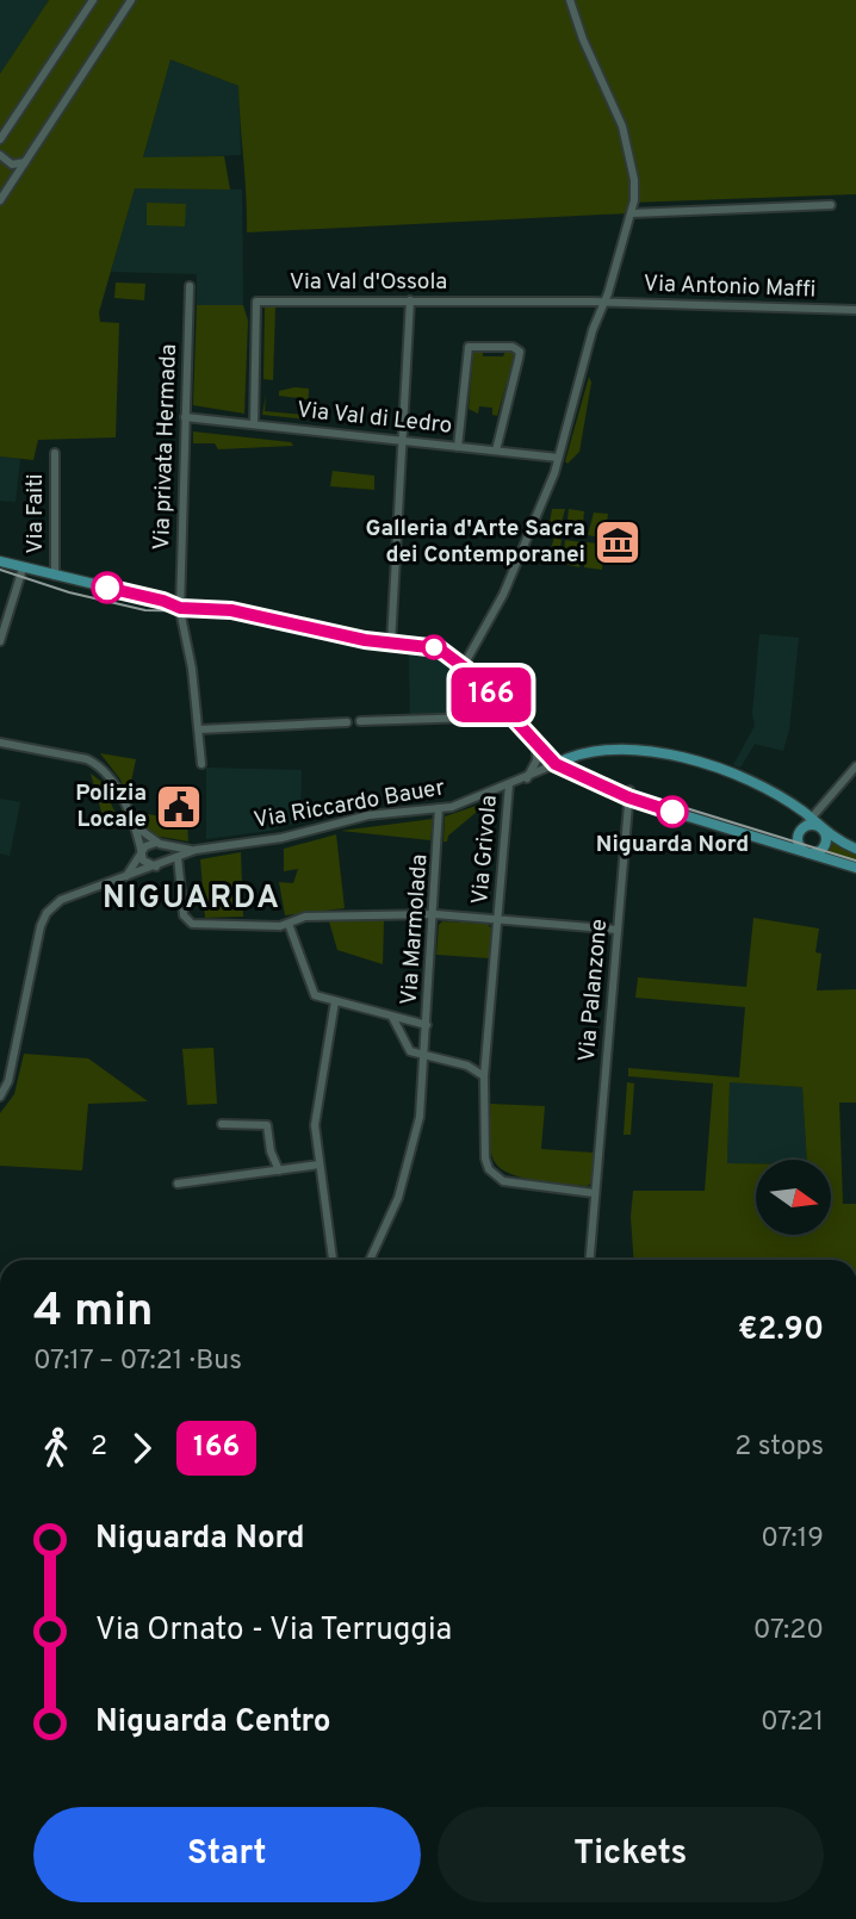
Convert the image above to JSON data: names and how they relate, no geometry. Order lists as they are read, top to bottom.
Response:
{
  "streets": {
    "street": [
      "Via Val d'Ossola",
      "Via Antonio Maffi",
      "Via Val di Ledro",
      "Via privata Hermada",
      "Via Faiti",
      "Via Riccardo Bauer",
      "Via Grivola",
      "Via Marmolada",
      "Via Palanzone"
    ]
  },
  "crossings": [
    ["Via Val d'Ossola", "Via Antonio Maffi"],
    ["Via Val d'Ossola", "Via Val di Ledro"],
    ["Via Val di Ledro", "Via privata Hermada"],
    ["Via Riccardo Bauer", "Via Grivola"],
    ["Via Riccardo Bauer", "Via Marmolada"]
  ],
  "districts": ["NIGUARDA"],
  "places": {
    "museum": ["Galleria d'Arte Sacra dei Contemporanei"],
    "public building": ["Polizia Locale"],
    "other": ["Niguarda Nord"]
  },
  "lines": ["bus line 166"],
  "north": "right",
  "page": {
    "on_map": "166",
    "heading": ["4 min", "07:17 – 07:21 · Bus", "€2.90"],
    "legs": ["2", "166", "2 stops"],
    "list": [
      {
        "name": "Niguarda Nord",
        "value": "07:19"
      },
      {
        "name": "Via Ornato - Via Terruggia",
        "value": "07:20"
      },
      {
        "name": "Niguarda Centro",
        "value": "07:21"
      }
    ],
    "buttons": ["Start", "Tickets"]
  }
}
